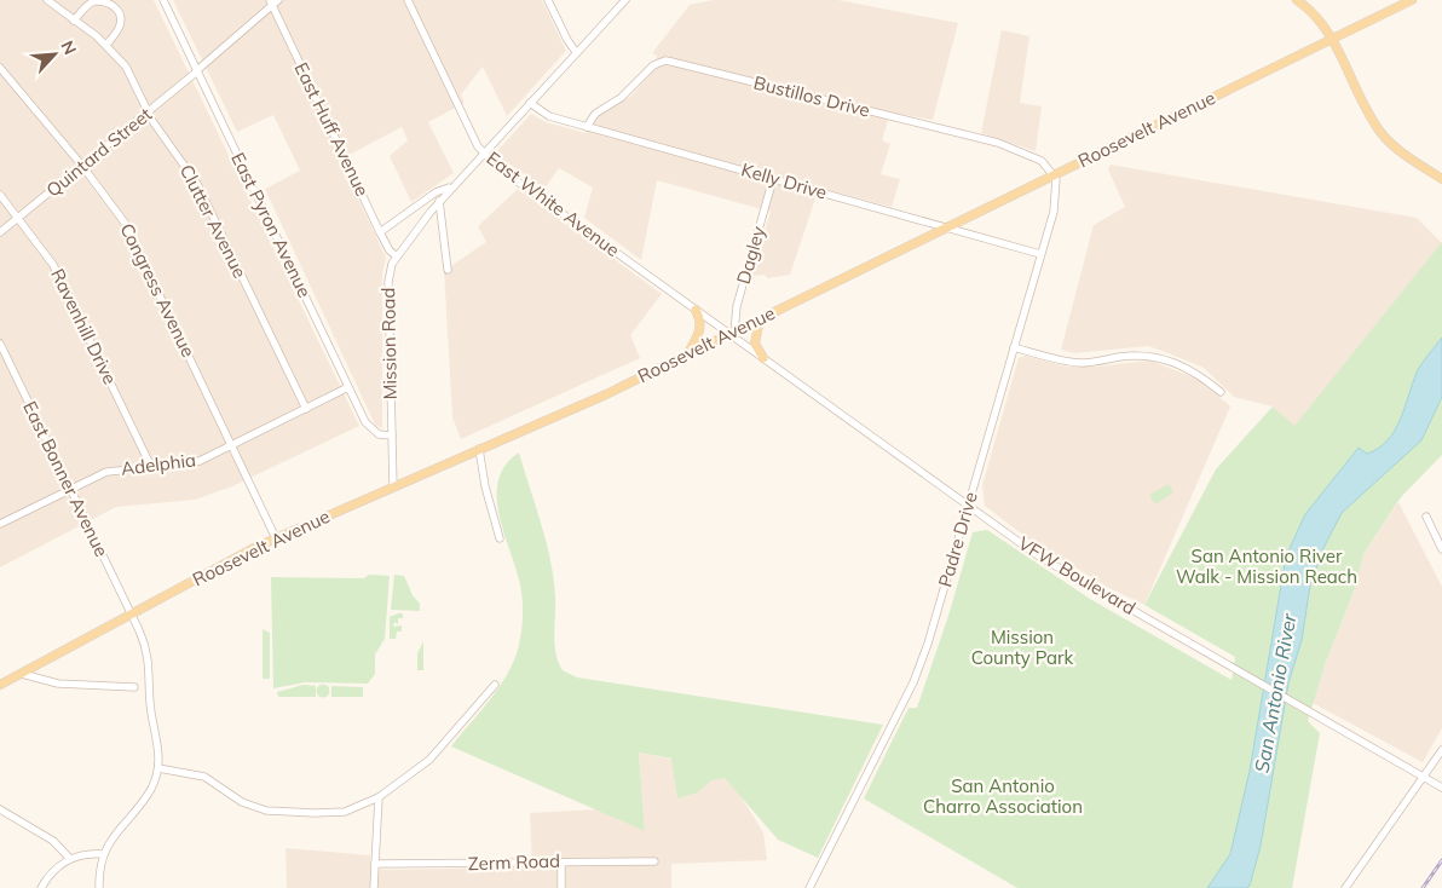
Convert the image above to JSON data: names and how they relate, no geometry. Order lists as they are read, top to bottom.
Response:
{
  "streets": {
    "main road": ["Roosevelt Avenue"],
    "street": [
      "Bustillos Drive",
      "East Huff Avenue",
      "Quintard Street",
      "Kelly Drive",
      "East White Avenue",
      "Clutter Avenue",
      "East Pyron Avenue",
      "Dagley",
      "Congress Avenue",
      "Ravenhill Drive",
      "Mission Road",
      "Adelphia",
      "East Bonner Avenue",
      "Padre Drive",
      "VFW Boulevard",
      "Zerm Road"
    ]
  },
  "crossings": [
    ["Bustillos Drive", "Roosevelt Avenue"],
    ["Bustillos Drive", "Kelly Drive"],
    ["Bustillos Drive", "Padre Drive"],
    ["East Huff Avenue", "Quintard Street"],
    ["East Huff Avenue", "Mission Road"],
    ["Roosevelt Avenue", "Kelly Drive"],
    ["Roosevelt Avenue", "East White Avenue"],
    ["Roosevelt Avenue", "Dagley"],
    ["Roosevelt Avenue", "Congress Avenue"],
    ["Roosevelt Avenue", "Mission Road"],
    ["Roosevelt Avenue", "East Bonner Avenue"],
    ["Roosevelt Avenue", "Padre Drive"],
    ["Roosevelt Avenue", "VFW Boulevard"],
    ["Quintard Street", "Clutter Avenue"],
    ["Quintard Street", "East Pyron Avenue"],
    ["Quintard Street", "Congress Avenue"],
    ["Quintard Street", "Ravenhill Drive"],
    ["Kelly Drive", "Dagley"],
    ["Kelly Drive", "Mission Road"],
    ["Kelly Drive", "Padre Drive"],
    ["East White Avenue", "Dagley"],
    ["East White Avenue", "Mission Road"],
    ["East White Avenue", "VFW Boulevard"],
    ["Clutter Avenue", "Adelphia"],
    ["East Pyron Avenue", "Mission Road"],
    ["East Pyron Avenue", "Adelphia"],
    ["Dagley", "VFW Boulevard"],
    ["Congress Avenue", "Adelphia"],
    ["Ravenhill Drive", "Adelphia"],
    ["Adelphia", "East Bonner Avenue"],
    ["Padre Drive", "VFW Boulevard"]
  ],
  "water": ["San Antonio River"],
  "parks": ["San Antonio River Walk - Mission Reach", "Mission County Park", "San Antonio Charro Association"],
  "north": "top right"
}
